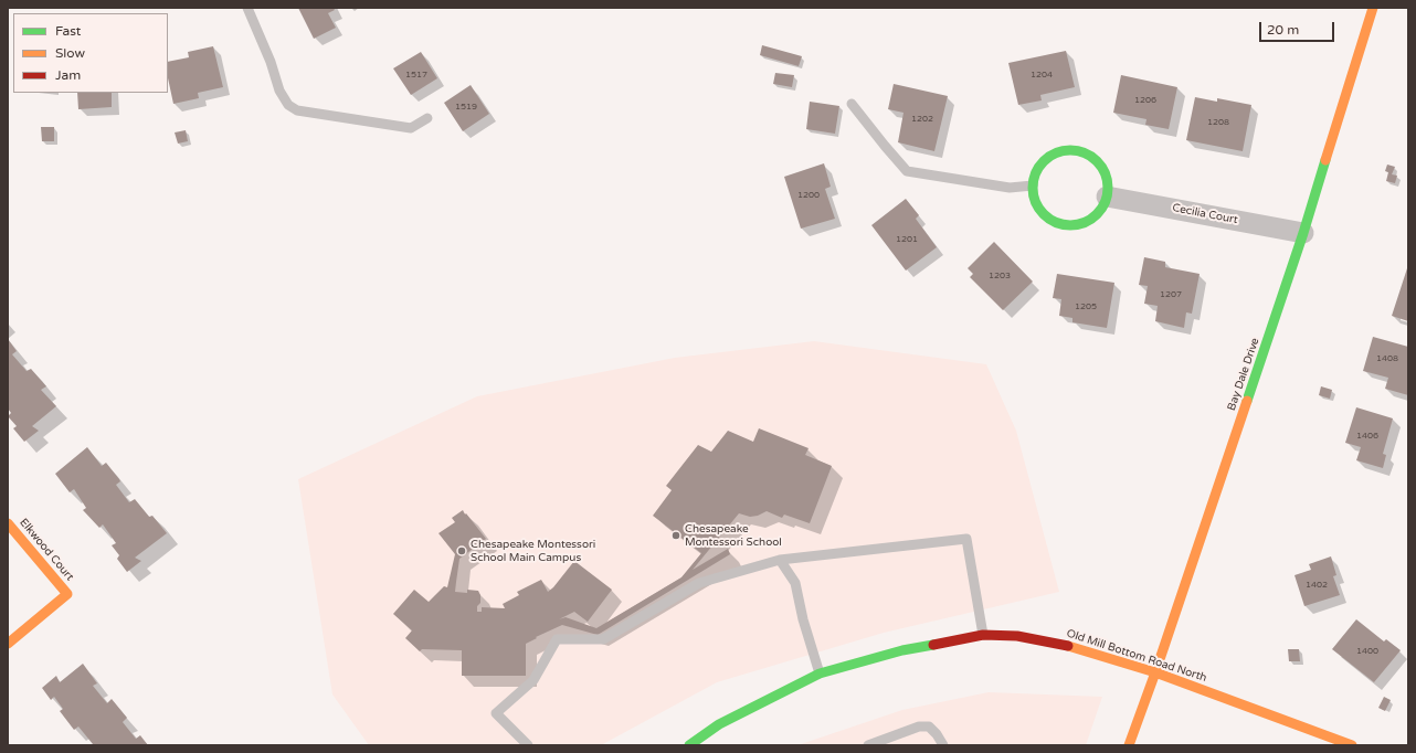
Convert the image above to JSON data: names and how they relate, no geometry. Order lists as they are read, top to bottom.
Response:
{
  "streets": {
    "street": [
      "Cecilia Court",
      "Bay Dale Drive",
      "Elkwood Court",
      "Old Mill Bottom Road North"
    ]
  },
  "crossings": [
    ["Cecilia Court", "Bay Dale Drive"],
    ["Bay Dale Drive", "Old Mill Bottom Road North"]
  ],
  "places": ["Chesapeake Montessori School", "Chesapeake Montessori School Main Campus"],
  "house_numbers": [
    "1517",
    "1204",
    "1206",
    "1519",
    "1202",
    "1208",
    "1200",
    "1201",
    "1203",
    "1207",
    "1205",
    "1408",
    "1406",
    "1402",
    "1400"
  ],
  "legend": ["Fast", "Slow", "Jam"],
  "scale_bar": "20 m"
}
